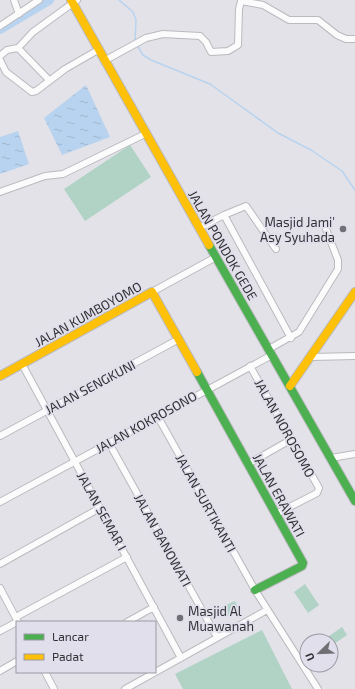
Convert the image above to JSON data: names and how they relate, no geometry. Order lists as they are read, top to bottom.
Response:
{
  "streets": {
    "main road": ["JALAN PONDOK GEDE", "JALAN KUMBOYOMO", "JALAN ERAWATI"],
    "street": [
      "JALAN SENGKUNI",
      "JALAN KOKROSONO",
      "JALAN NOROSOMO",
      "JALAN SURTIKANTI",
      "JALAN SEMAR I",
      "JALAN BANOWATI"
    ]
  },
  "crossings": [
    ["JALAN PONDOK GEDE", "JALAN KOKROSONO"],
    ["JALAN KUMBOYOMO", "JALAN SENGKUNI"],
    ["JALAN KUMBOYOMO", "JALAN KOKROSONO"],
    ["JALAN KUMBOYOMO", "JALAN ERAWATI"],
    ["JALAN KUMBOYOMO", "JALAN SEMAR I"],
    ["JALAN SENGKUNI", "JALAN SEMAR I"],
    ["JALAN KOKROSONO", "JALAN NOROSOMO"],
    ["JALAN KOKROSONO", "JALAN ERAWATI"],
    ["JALAN KOKROSONO", "JALAN SURTIKANTI"],
    ["JALAN KOKROSONO", "JALAN SEMAR I"],
    ["JALAN KOKROSONO", "JALAN BANOWATI"],
    ["JALAN NOROSOMO", "JALAN ERAWATI"],
    ["JALAN ERAWATI", "JALAN SURTIKANTI"]
  ],
  "places": ["Masjid Jami' Asy Syuhada", "Masjid Al Muawanah"],
  "legend": ["Lancar", "Padat"],
  "north": "bottom left"
}
